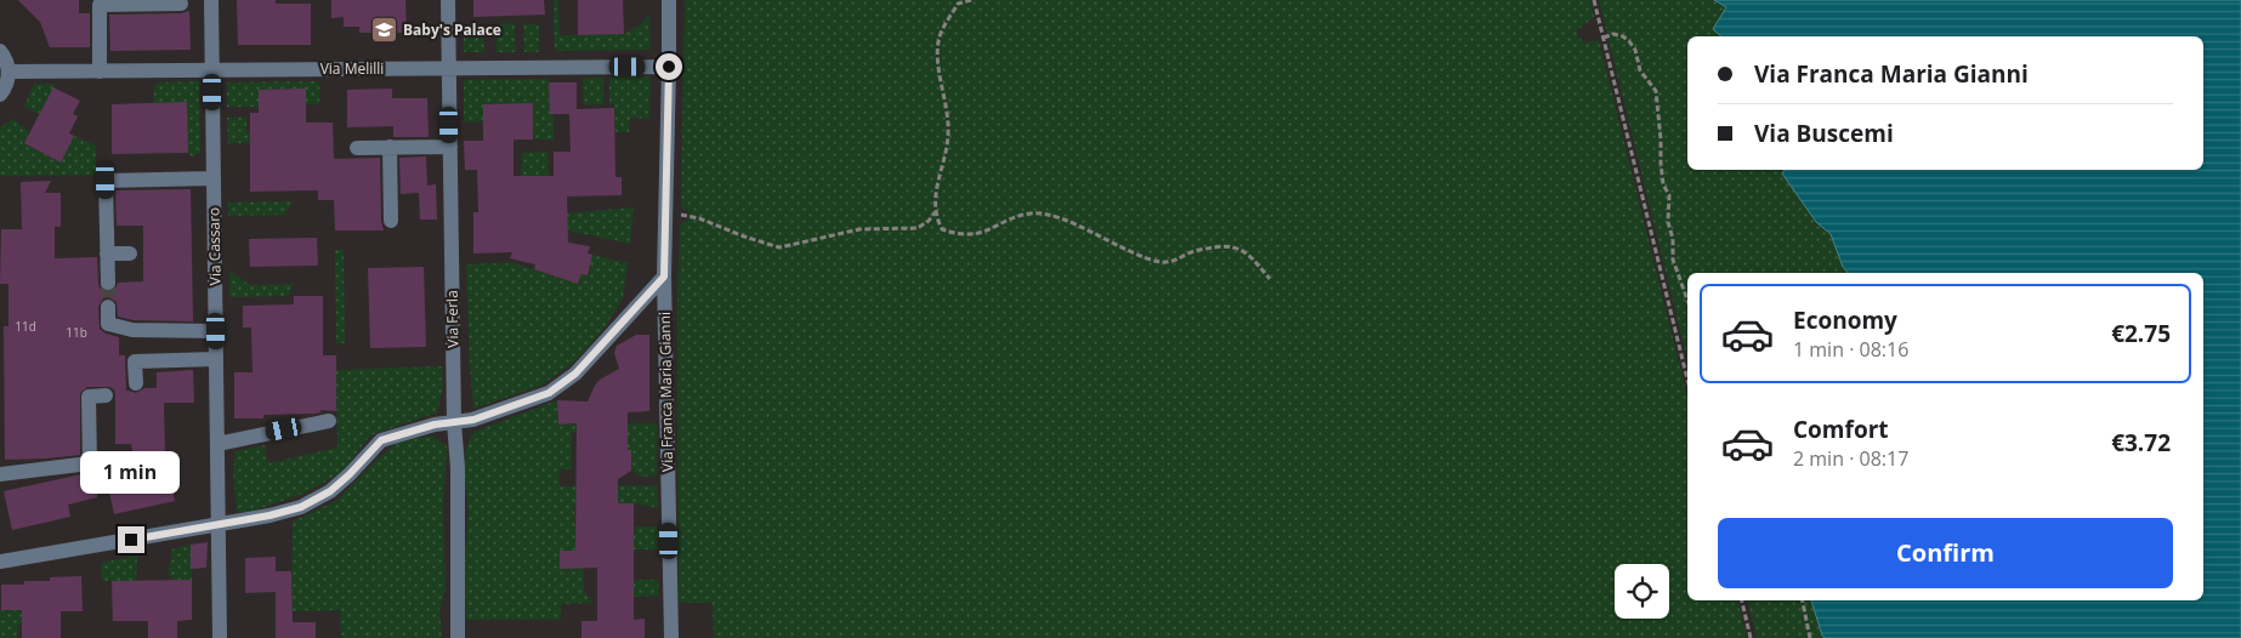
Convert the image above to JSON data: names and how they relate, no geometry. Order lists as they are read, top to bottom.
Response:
{
  "streets": {
    "street": [
      "Via Melilli",
      "Via Cassaro",
      "Via Ferla",
      "Via Franca Maria Gianni"
    ]
  },
  "crossings": [
    ["Via Melilli", "Via Cassaro"],
    ["Via Melilli", "Via Ferla"],
    ["Via Melilli", "Via Franca Maria Gianni"]
  ],
  "places": {
    "school or university": ["Baby's Palace"]
  },
  "house_numbers": ["11d", "11b"],
  "page": {
    "banner": ["Via Franca Maria Gianni", "Via Buscemi"],
    "list": [
      {
        "name": "Economy",
        "note": "1 min · 08:16",
        "value": "€2.75"
      },
      {
        "name": "Comfort",
        "note": "2 min · 08:17",
        "value": "€3.72"
      }
    ],
    "bubble": "1 min",
    "buttons": "Confirm"
  }
}
